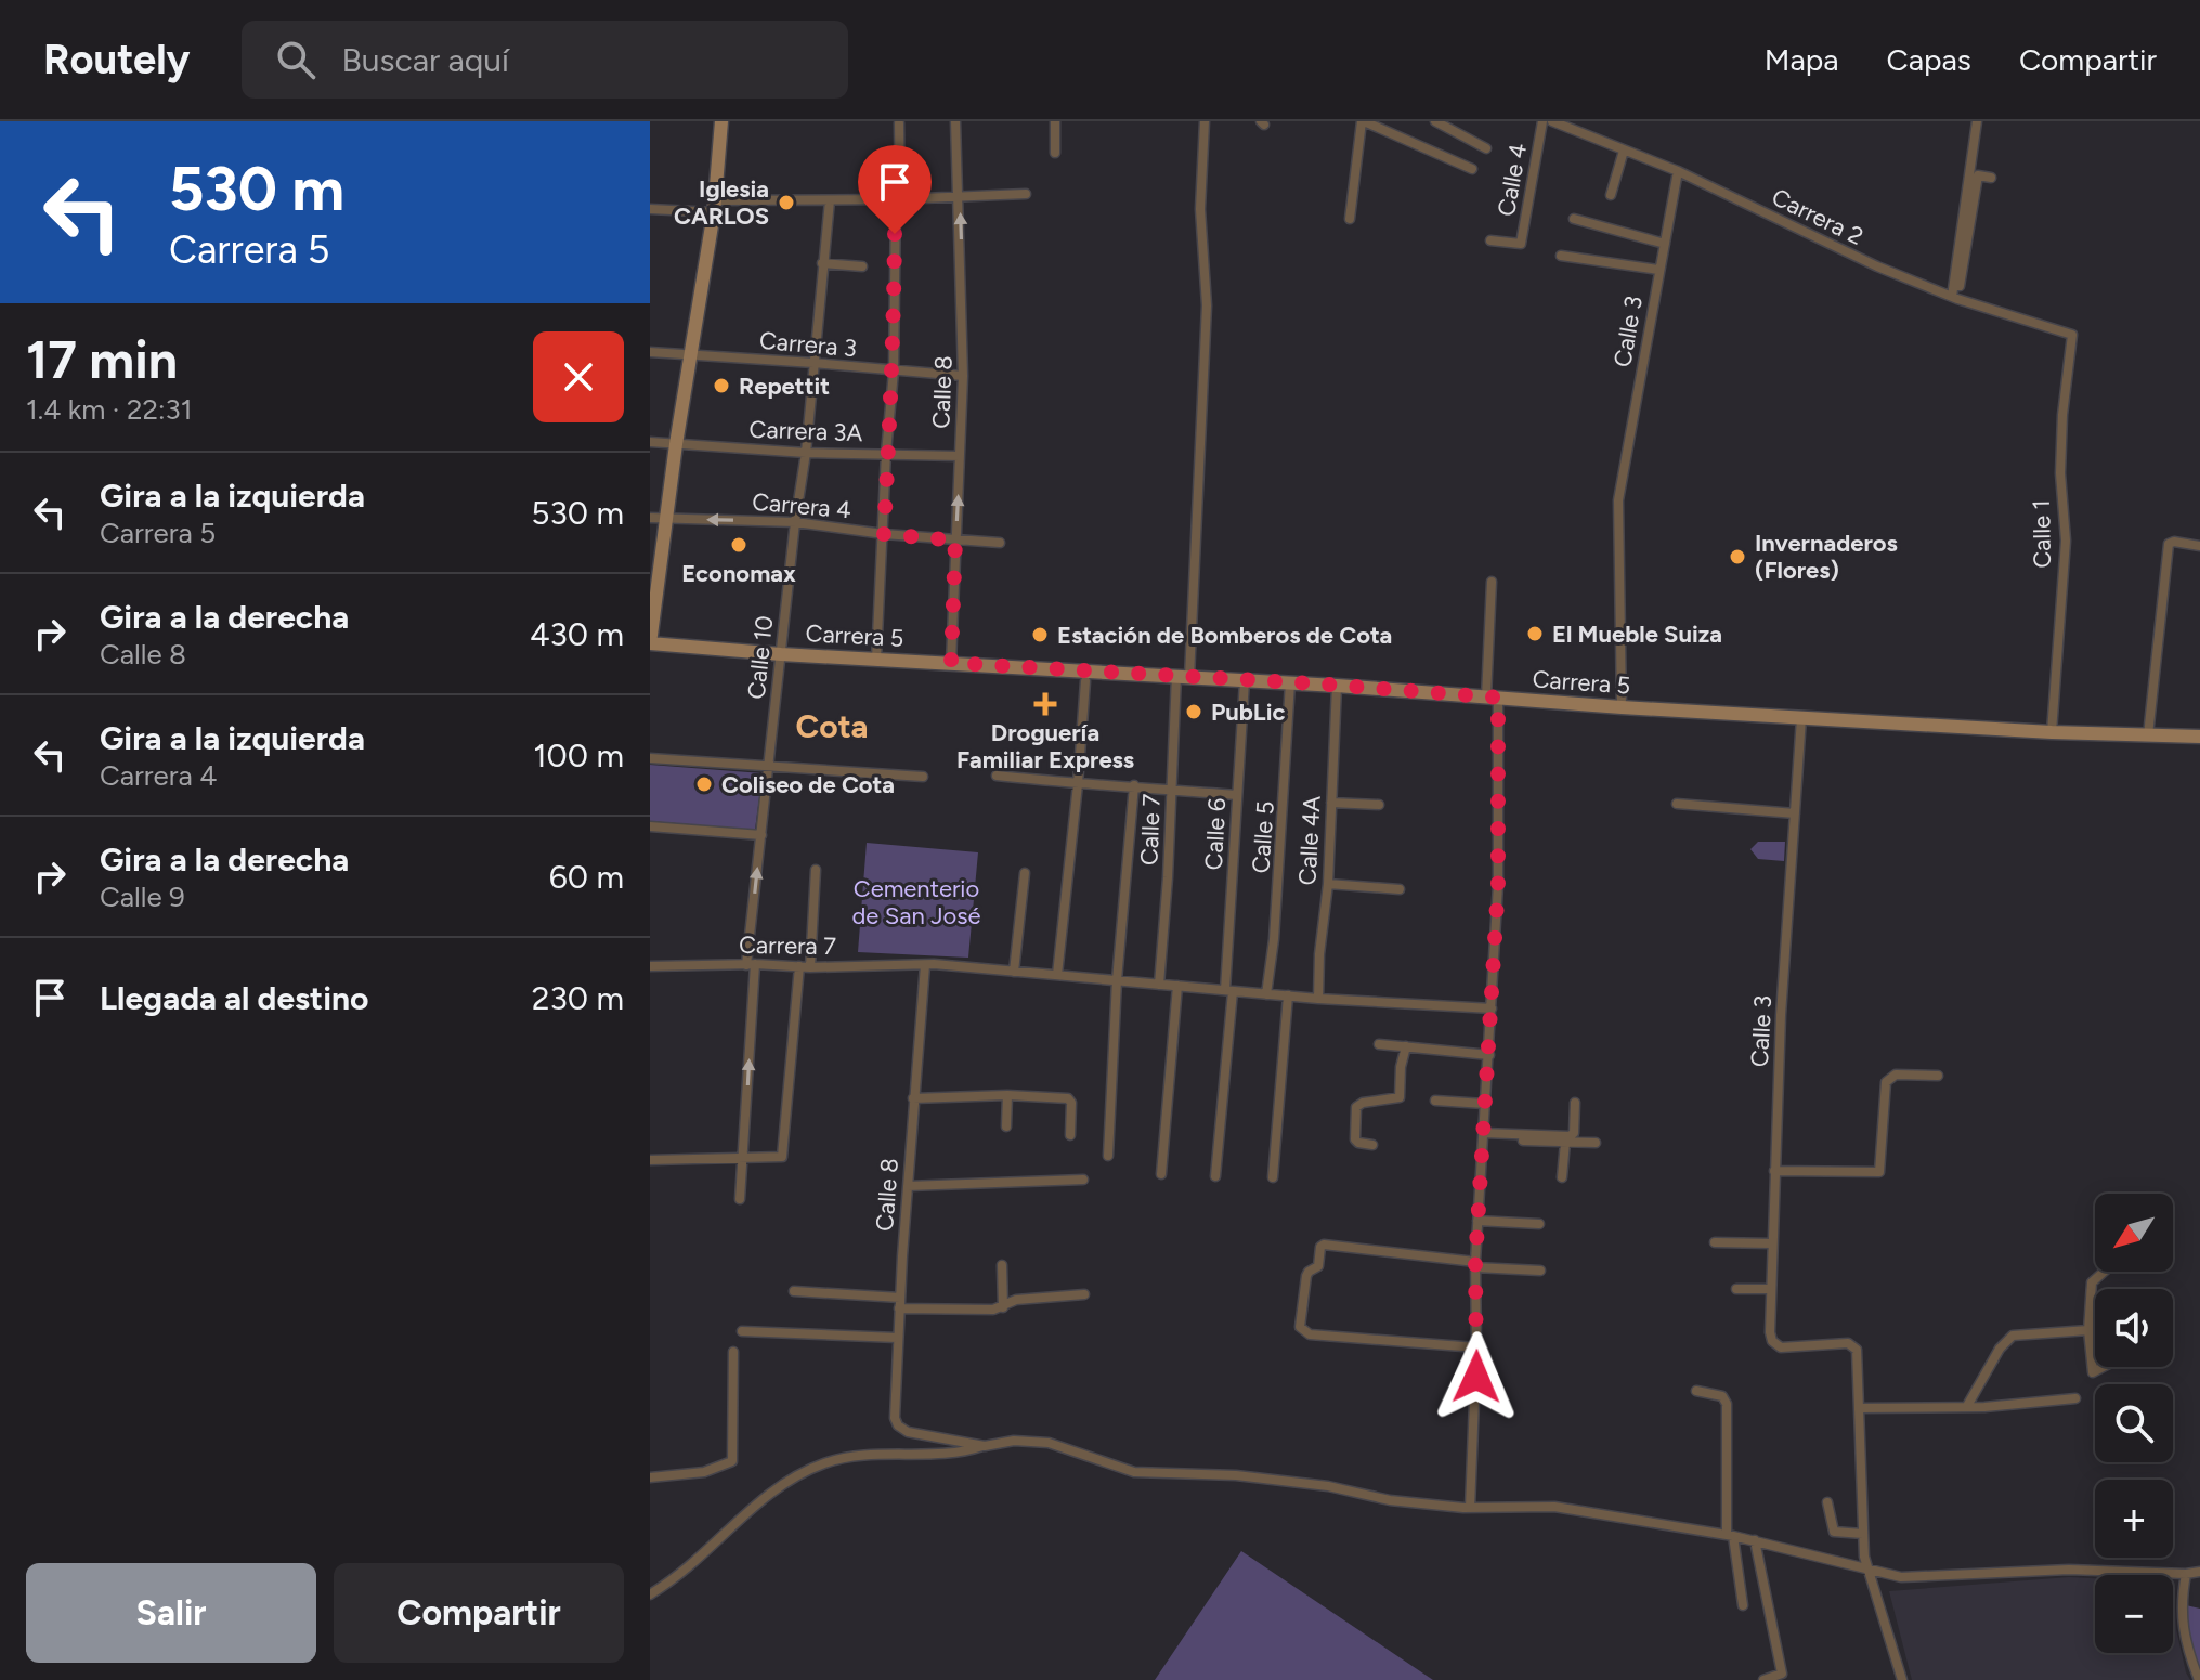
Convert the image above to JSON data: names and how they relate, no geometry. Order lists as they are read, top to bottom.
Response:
{
  "streets": {
    "main road": ["Carrera 5"],
    "street": [
      "Calle 4",
      "Carrera 2",
      "Calle 3",
      "Carrera 3",
      "Calle 8",
      "Carrera 3A",
      "Carrera 4",
      "Calle 1",
      "Calle 10",
      "Calle 7",
      "Calle 6",
      "Calle 5",
      "Calle 4A",
      "Carrera 7"
    ]
  },
  "crossings": [
    ["Carrera 2", "Calle 3"],
    ["Carrera 2", "Calle 1"],
    ["Calle 3", "Carrera 5"],
    ["Carrera 3", "Calle 8"],
    ["Carrera 3", "Calle 10"],
    ["Calle 8", "Carrera 3A"],
    ["Calle 8", "Carrera 4"],
    ["Calle 8", "Carrera 5"],
    ["Calle 8", "Carrera 7"],
    ["Carrera 3A", "Calle 10"],
    ["Carrera 4", "Calle 10"],
    ["Calle 1", "Carrera 5"],
    ["Carrera 5", "Calle 10"],
    ["Carrera 5", "Calle 7"],
    ["Carrera 5", "Calle 6"],
    ["Carrera 5", "Calle 5"],
    ["Carrera 5", "Calle 4A"],
    ["Calle 10", "Carrera 7"],
    ["Calle 7", "Carrera 7"],
    ["Calle 6", "Carrera 7"],
    ["Calle 5", "Carrera 7"],
    ["Calle 4A", "Carrera 7"]
  ],
  "one_way": ["Carrera 4"],
  "districts": ["Cota"],
  "parks": ["Cementerio de San José"],
  "places": {
    "other": [
      "Iglesia CARLOS",
      "Repettit",
      "Economax",
      "Invernaderos (Flores)",
      "El Mueble Suiza",
      "Estación de Bomberos de Cota",
      "PubLic",
      "Coliseo de Cota"
    ],
    "health": ["Droguería Familiar Express"]
  },
  "north": "bottom left",
  "page": {
    "header": "Routely",
    "search": "Buscar aquí",
    "nav": ["Mapa", "Capas", "Compartir"],
    "turn": ["530 m", "Carrera 5"],
    "heading": ["17 min", "1.4 km · 22:31"],
    "list": [
      {
        "name": "Gira a la izquierda",
        "note": "Carrera 5",
        "value": "530 m"
      },
      {
        "name": "Gira a la derecha",
        "note": "Calle 8",
        "value": "430 m"
      },
      {
        "name": "Gira a la izquierda",
        "note": "Carrera 4",
        "value": "100 m"
      },
      {
        "name": "Gira a la derecha",
        "note": "Calle 9",
        "value": "60 m"
      },
      {
        "name": "Llegada al destino",
        "value": "230 m"
      }
    ],
    "map_buttons": ["+", "−"],
    "buttons": ["Salir", "Compartir"]
  }
}
